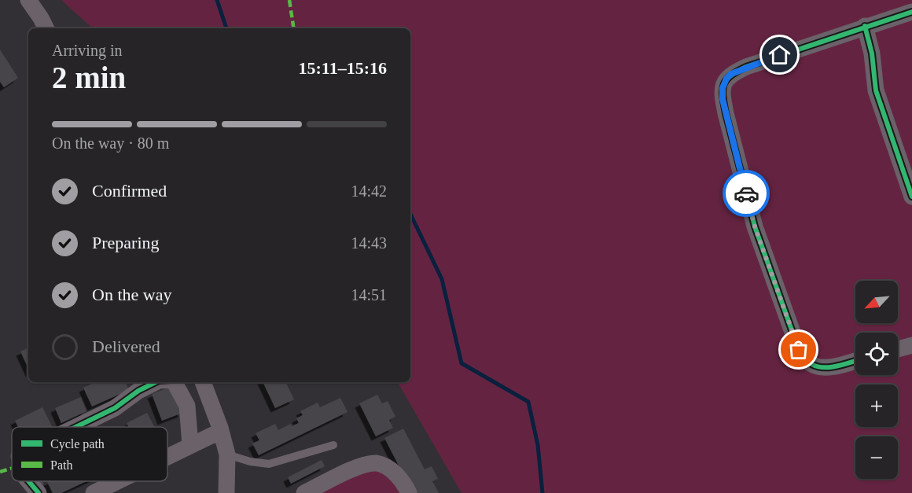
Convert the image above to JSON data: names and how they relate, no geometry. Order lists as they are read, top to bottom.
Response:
{
  "legend": ["Cycle path", "Path"],
  "north": "bottom left",
  "page": {
    "heading": ["2 min", "Arriving in", "15:11–15:16"],
    "bar": "On the way · 80 m",
    "list": [
      ["Confirmed", "14:42"],
      ["Preparing", "14:43"],
      ["On the way", "14:51"],
      "Delivered"
    ],
    "map_buttons": ["+", "−"]
  }
}
